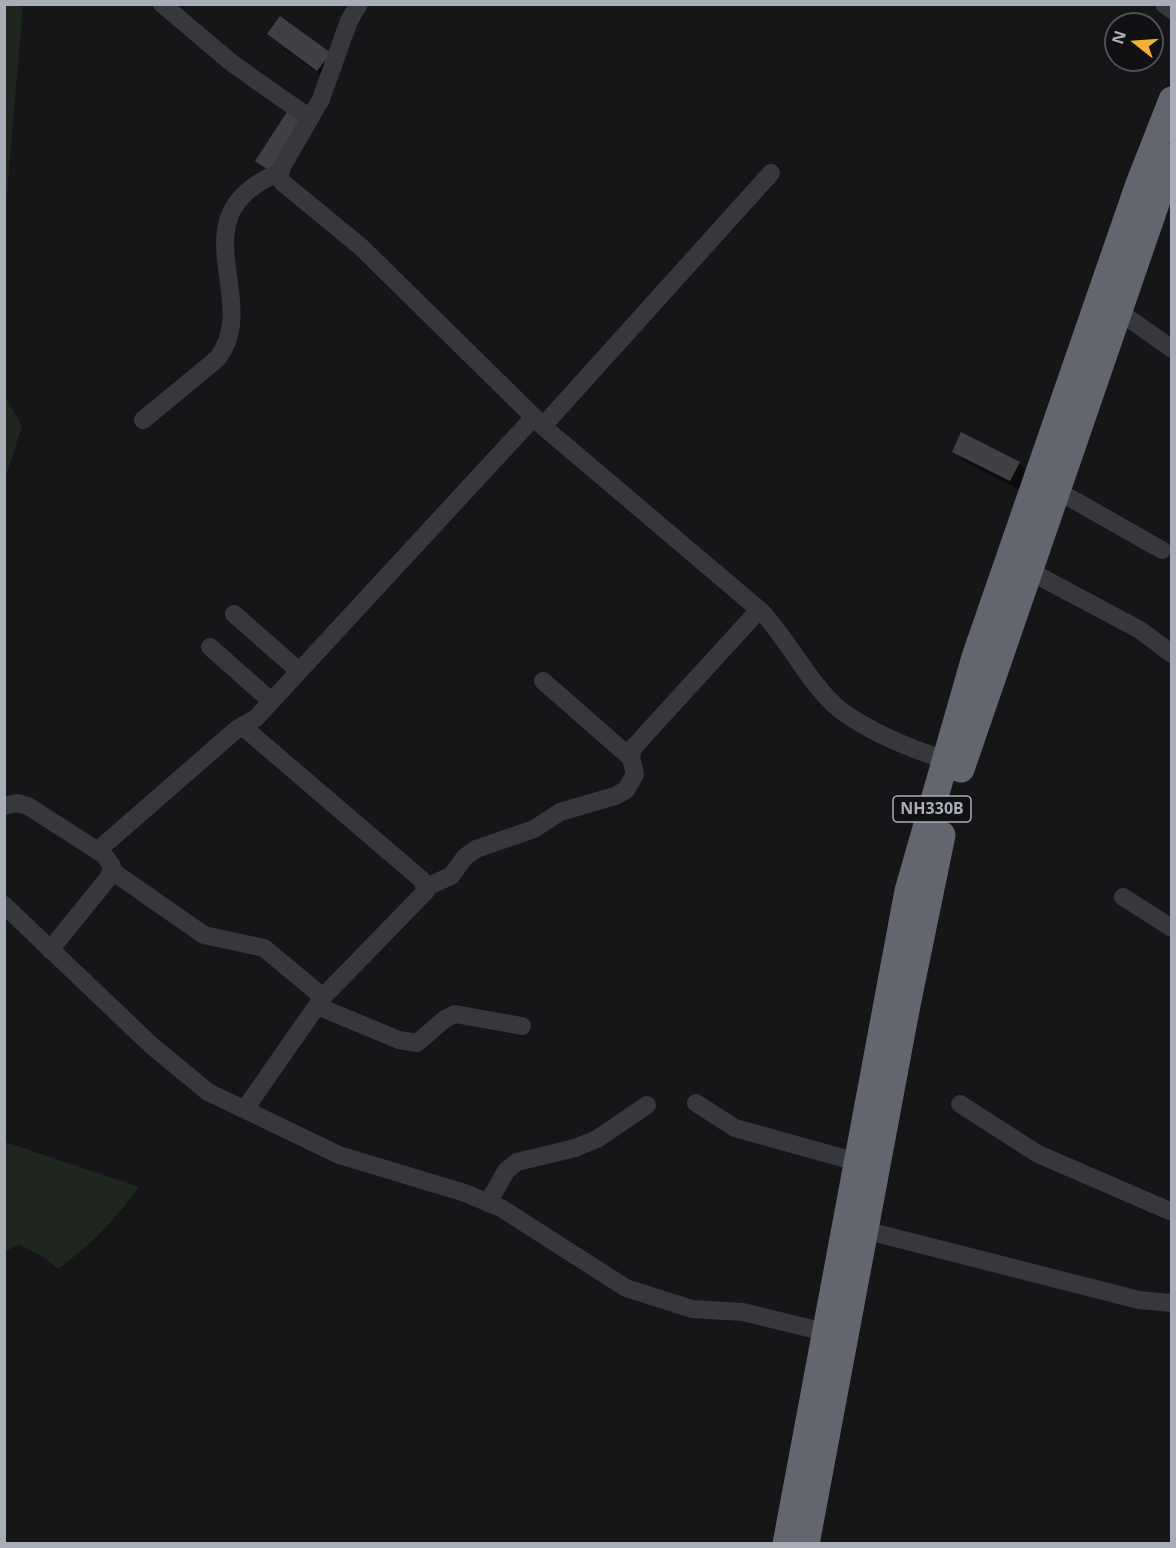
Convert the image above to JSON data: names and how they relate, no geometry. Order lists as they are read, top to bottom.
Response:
{
  "streets": {
    "highway": ["NH330B"]
  },
  "north": "left"
}
